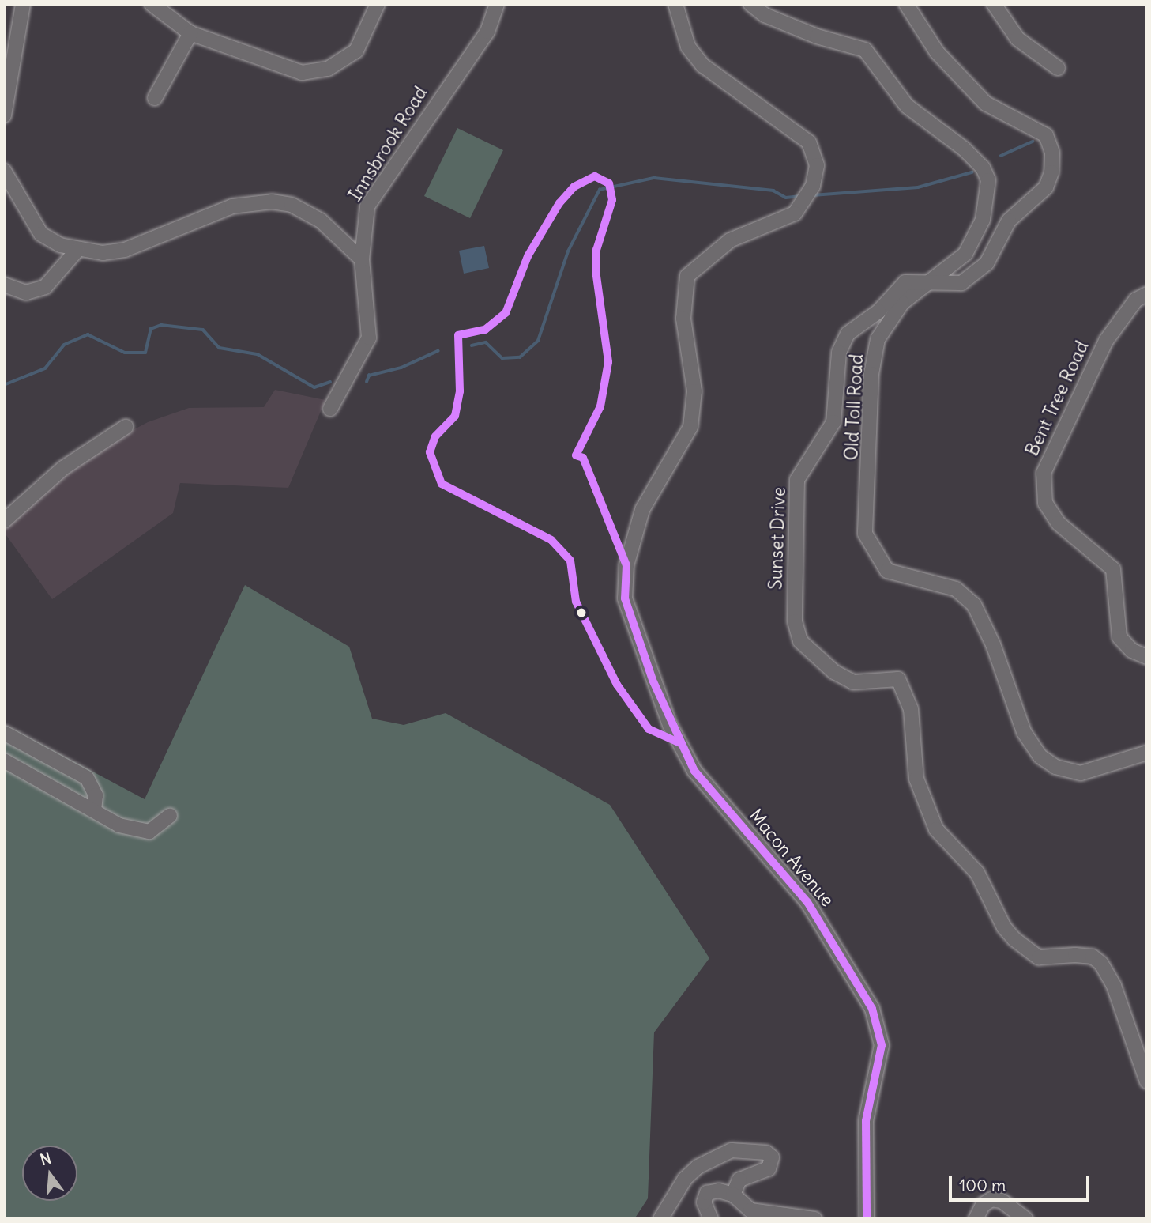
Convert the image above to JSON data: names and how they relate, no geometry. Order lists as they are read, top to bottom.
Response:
{
  "streets": {
    "street": [
      "Innsbrook Road",
      "Bent Tree Road",
      "Old Toll Road",
      "Sunset Drive",
      "Macon Avenue"
    ]
  },
  "crossings": [
    ["Old Toll Road", "Sunset Drive"]
  ],
  "scale_bar": "100 m",
  "north": "top"
}
